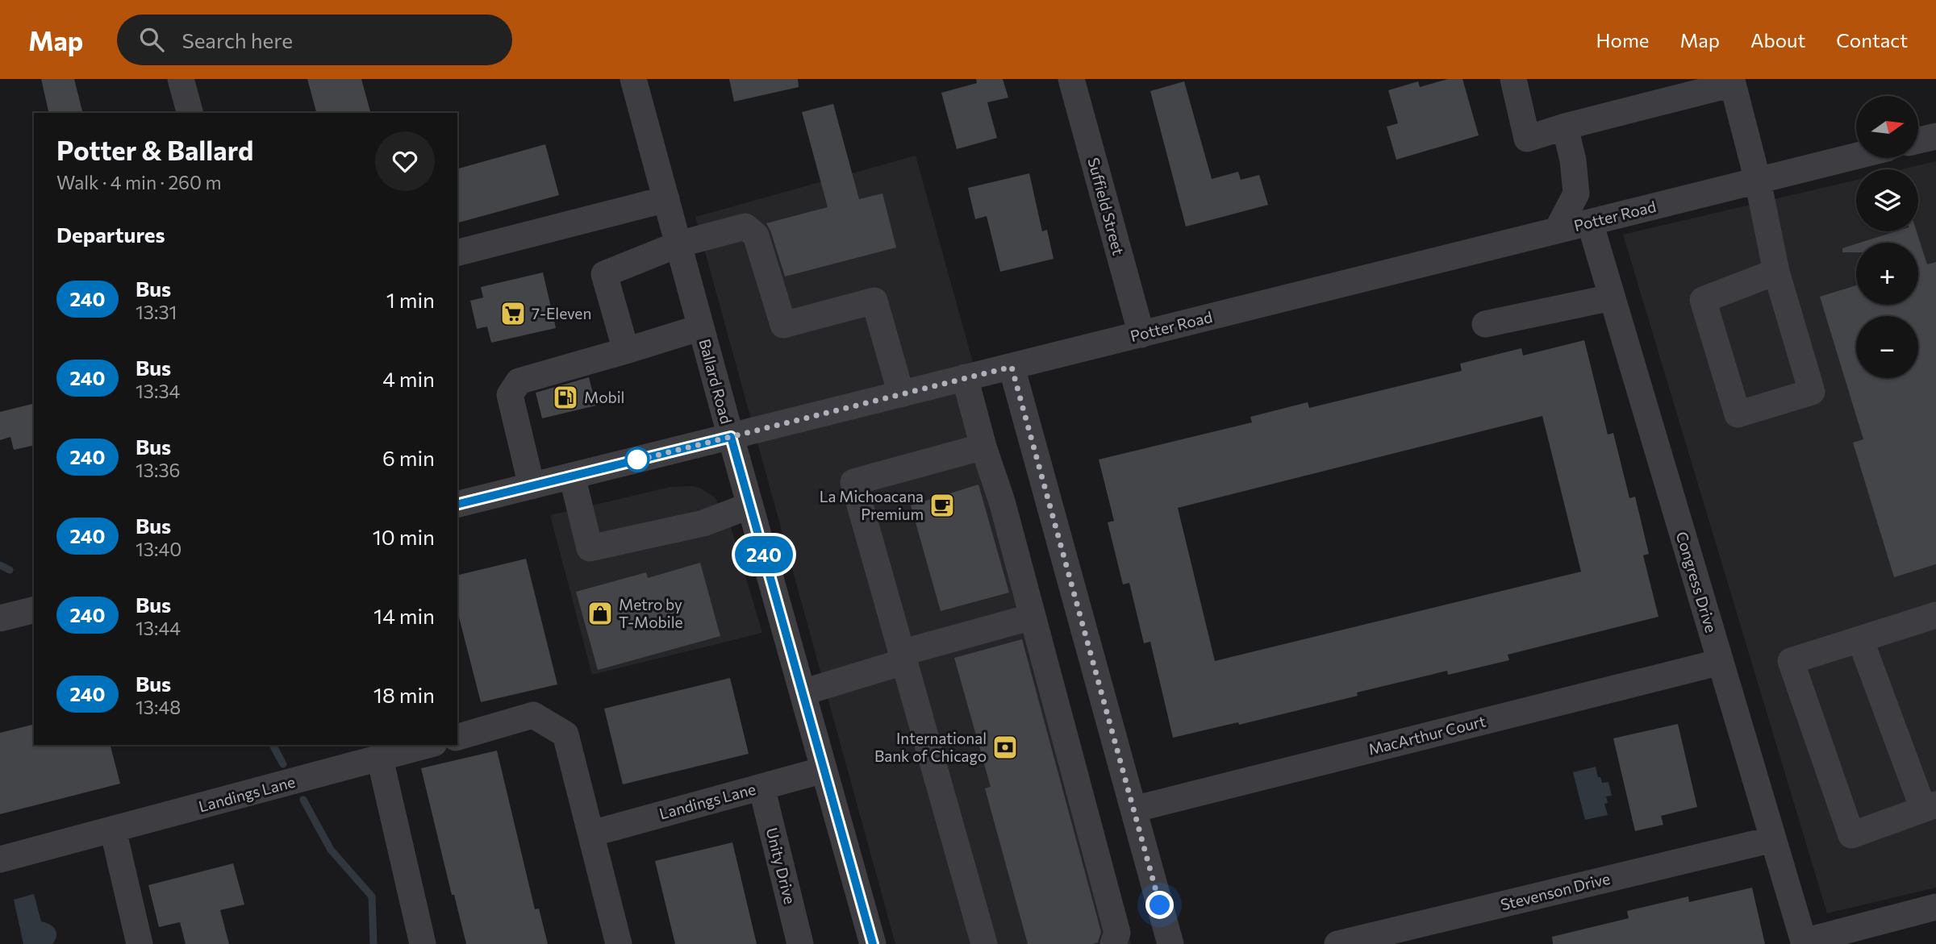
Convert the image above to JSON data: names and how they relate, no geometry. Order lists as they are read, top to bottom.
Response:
{
  "streets": {
    "street": [
      "Suffield Street",
      "Potter Road",
      "Ballard Road",
      "Congress Drive",
      "MacArthur Court",
      "Landings Lane",
      "Unity Drive",
      "Stevenson Drive"
    ]
  },
  "crossings": [
    ["Suffield Street", "Potter Road"],
    ["Potter Road", "Ballard Road"],
    ["Potter Road", "Congress Drive"],
    ["Ballard Road", "Landings Lane"],
    ["Congress Drive", "MacArthur Court"],
    ["Congress Drive", "Stevenson Drive"],
    ["Landings Lane", "Unity Drive"]
  ],
  "places": {
    "supermarket": ["7-Eleven"],
    "fuel station": ["Mobil"],
    "cafe": ["La Michoacana Premium"],
    "shop": ["Metro by T-Mobile"],
    "bank": ["International Bank of Chicago"]
  },
  "lines": ["bus line 240"],
  "north": "right",
  "page": {
    "header": "Map",
    "search": "Search here",
    "nav": [
      "Home",
      "Map",
      "About",
      "Contact"
    ],
    "on_map": "240",
    "map_buttons": ["+", "−"],
    "heading": [
      ["Potter & Ballard", "Walk · 4 min · 260 m"],
      "Departures"
    ],
    "list": [
      {
        "mark": "240",
        "name": "Bus",
        "note": "13:31",
        "value": "1 min"
      },
      {
        "mark": "240",
        "name": "Bus",
        "note": "13:34",
        "value": "4 min"
      },
      {
        "mark": "240",
        "name": "Bus",
        "note": "13:36",
        "value": "6 min"
      },
      {
        "mark": "240",
        "name": "Bus",
        "note": "13:40",
        "value": "10 min"
      },
      {
        "mark": "240",
        "name": "Bus",
        "note": "13:44",
        "value": "14 min"
      },
      {
        "mark": "240",
        "name": "Bus",
        "note": "13:48",
        "value": "18 min"
      }
    ]
  }
}
